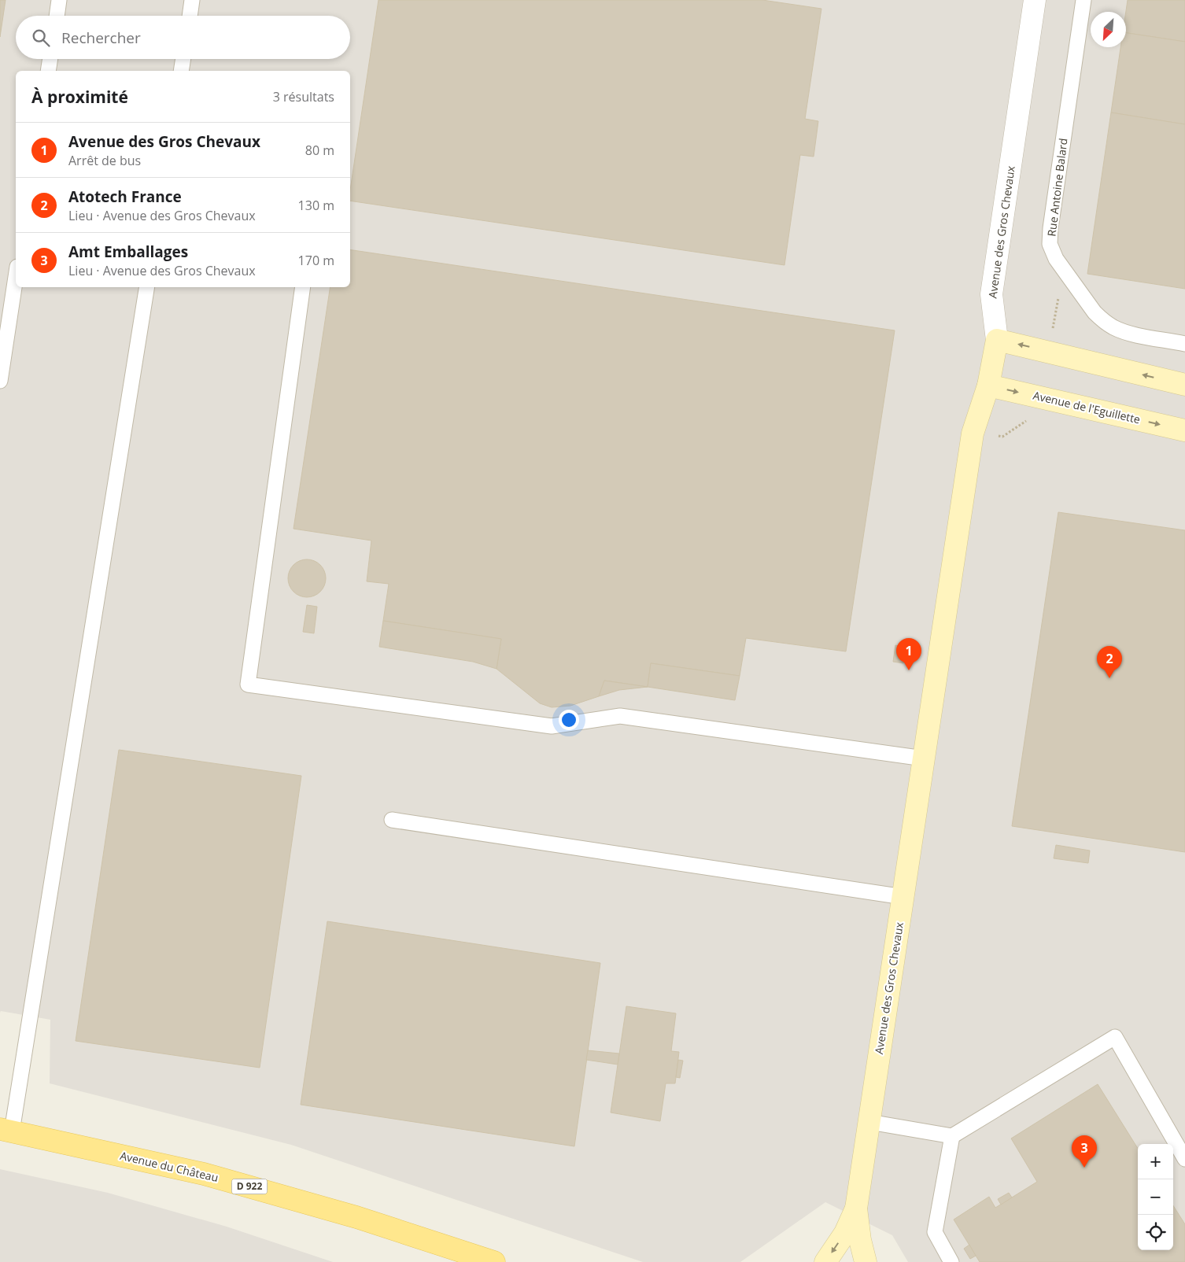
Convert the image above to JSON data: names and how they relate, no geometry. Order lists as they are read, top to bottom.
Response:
{
  "streets": {
    "main road": ["Avenue du Château", "D 922"],
    "street": ["Avenue des Gros Chevaux", "Avenue de l'Eguillette"],
    "lane": ["Rue Antoine Balard"]
  },
  "crossings": [
    ["Avenue des Gros Chevaux", "Avenue de l'Eguillette"]
  ],
  "north": "bottom left",
  "page": {
    "search": "Rechercher",
    "heading": ["À proximité", "3 résultats"],
    "list": [
      {
        "mark": "1",
        "name": "Avenue des Gros Chevaux",
        "note": "Arrêt de bus",
        "value": "80 m"
      },
      {
        "mark": "2",
        "name": "Atotech France",
        "note": "Lieu · Avenue des Gros Chevaux",
        "value": "130 m"
      },
      {
        "mark": "3",
        "name": "Amt Emballages",
        "note": "Lieu · Avenue des Gros Chevaux",
        "value": "170 m"
      }
    ],
    "pins": ["1", "2", "3"],
    "map_buttons": ["+", "−"]
  }
}
